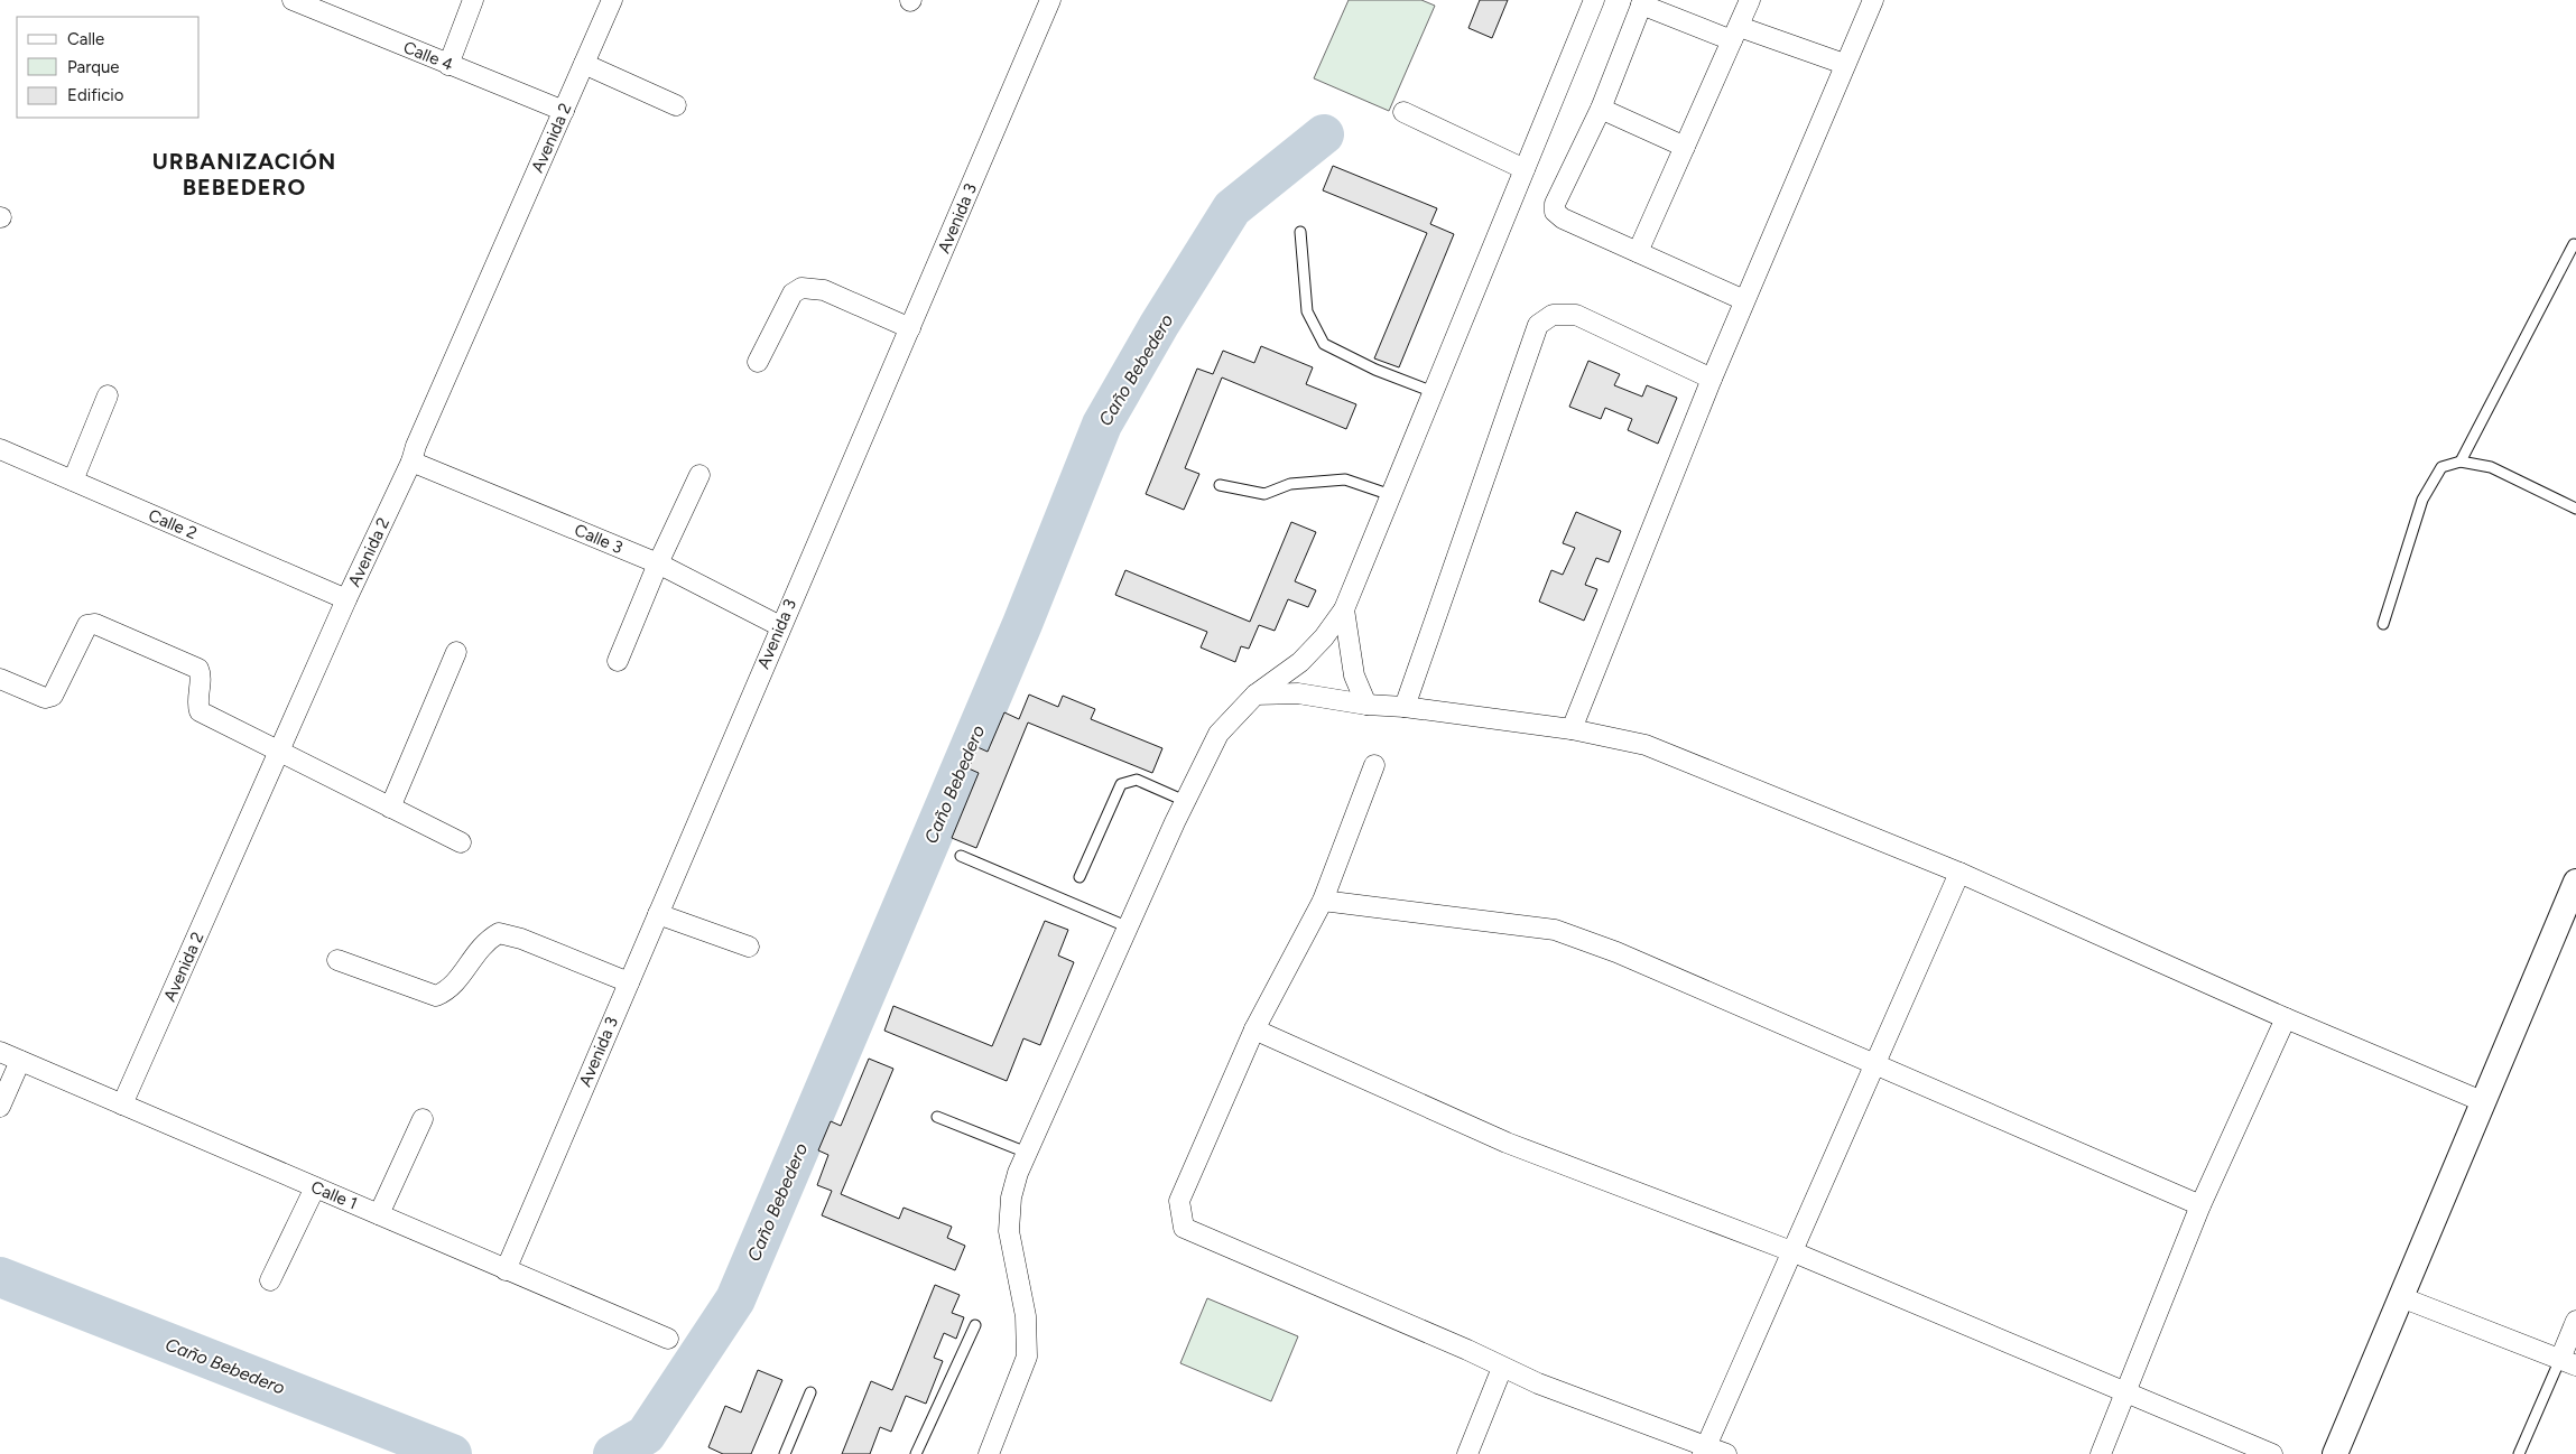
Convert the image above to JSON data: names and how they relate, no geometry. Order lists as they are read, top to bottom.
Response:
{
  "streets": {
    "street": [
      "Calle 4",
      "Avenida 2",
      "Avenida 3",
      "Calle 2",
      "Calle 3",
      "Calle 1"
    ]
  },
  "crossings": [
    ["Calle 4", "Avenida 2"],
    ["Avenida 2", "Calle 2"],
    ["Avenida 2", "Calle 3"],
    ["Avenida 2", "Calle 1"],
    ["Avenida 3", "Calle 3"],
    ["Avenida 3", "Calle 1"]
  ],
  "districts": ["URBANIZACIÓN BEBEDERO"],
  "water": ["Caño Bebedero"],
  "legend": ["Calle", "Parque", "Edificio"]
}
